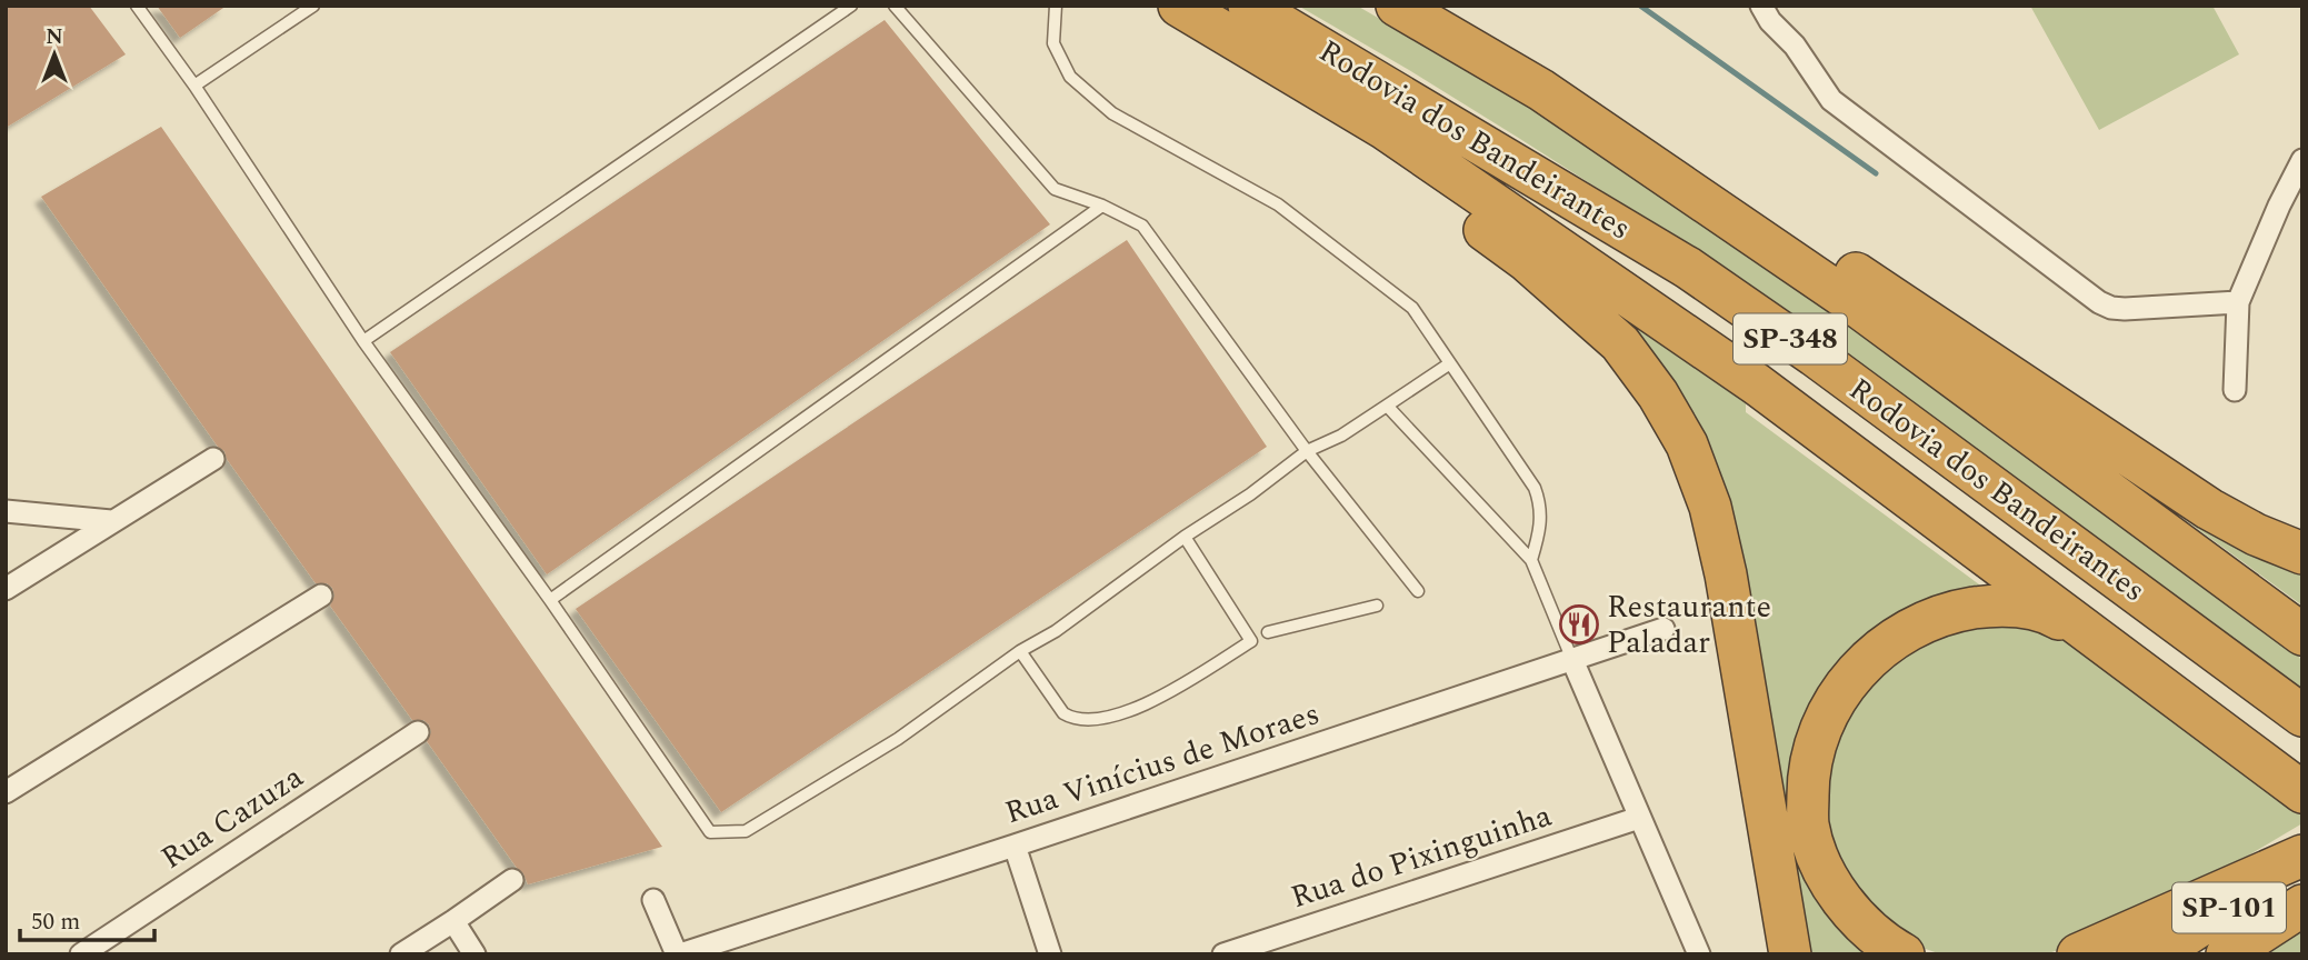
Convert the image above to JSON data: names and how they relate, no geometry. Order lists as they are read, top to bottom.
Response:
{
  "streets": {
    "highway": ["Rodovia dos Bandeirantes", "SP-348", "SP-101"],
    "street": ["Rua Vinícius de Moraes", "Rua Cazuza", "Rua do Pixinguinha"]
  },
  "places": {
    "restaurant": ["Restaurante Paladar"]
  },
  "scale_bar": "50 m",
  "north": "top"
}
